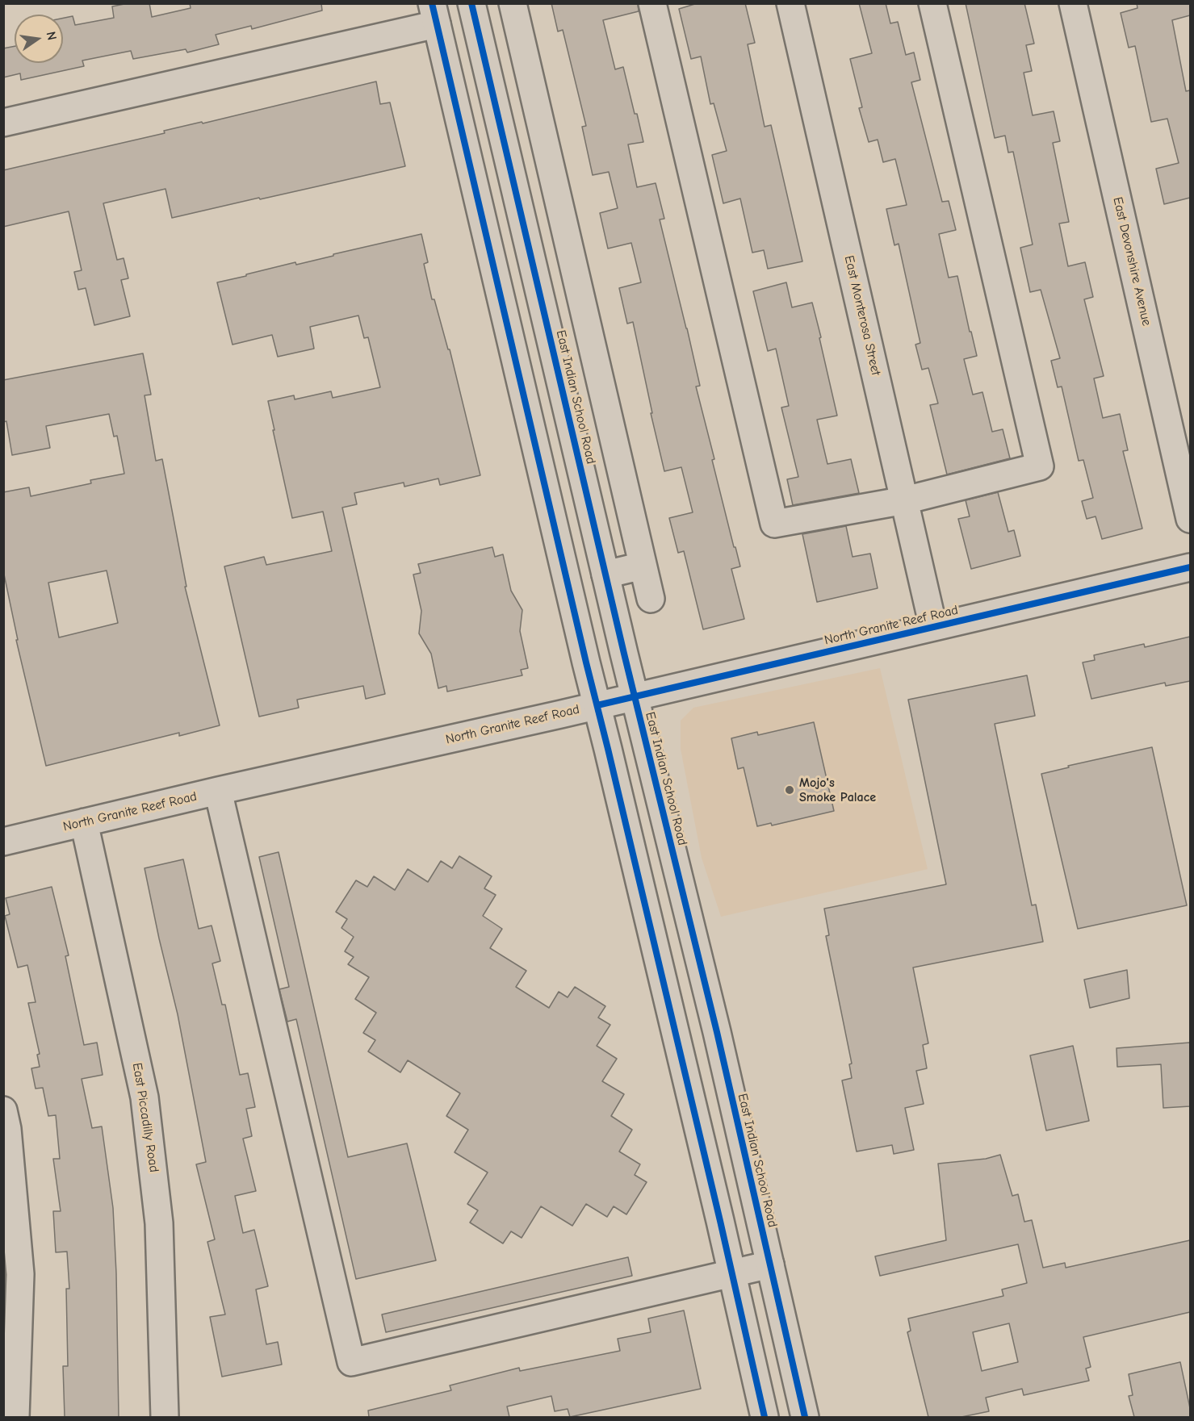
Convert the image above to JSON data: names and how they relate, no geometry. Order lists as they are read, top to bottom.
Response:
{
  "streets": {
    "street": [
      "East Devonshire Avenue",
      "East Monterosa Street",
      "East Indian School Road",
      "North Granite Reef Road",
      "East Piccadilly Road"
    ]
  },
  "crossings": [
    ["East Monterosa Street", "North Granite Reef Road"],
    ["East Indian School Road", "North Granite Reef Road"],
    ["North Granite Reef Road", "East Piccadilly Road"]
  ],
  "places": ["Mojo's Smoke Palace"],
  "north": "right"
}
